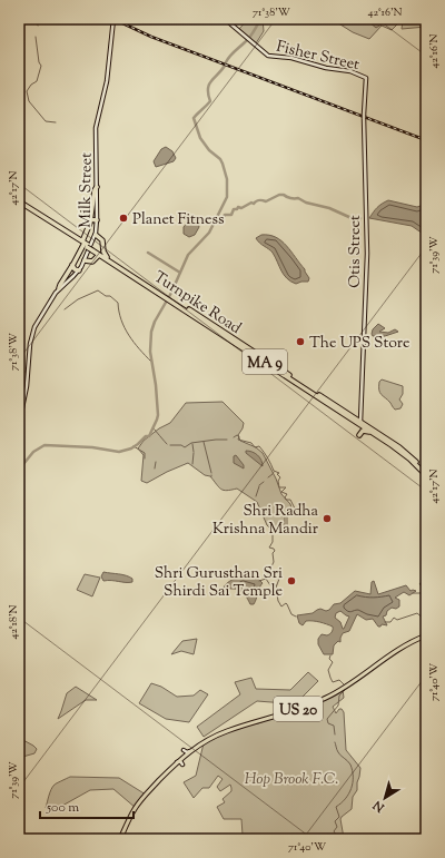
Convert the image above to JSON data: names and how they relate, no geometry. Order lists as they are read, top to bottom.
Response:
{
  "streets": {
    "highway": ["Turnpike Road", "MA 9"],
    "main road": [
      "Fisher Street",
      "Milk Street",
      "Otis Street",
      "US 20"
    ]
  },
  "crossings": [
    ["Fisher Street", "Otis Street"],
    ["Otis Street", "Turnpike Road"]
  ],
  "parks": ["Hop Brook F.C."],
  "places": [
    "Planet Fitness",
    "The UPS Store",
    "Shri Radha Krishna Mandir",
    "Shri Gurusthan Sri Shirdi Sai Temple"
  ],
  "scale_bar": "500 m",
  "north": "bottom left",
  "coordinates": [
    "71°38'W",
    "42°16'N",
    "42°17'N",
    "71°39'W",
    "42°18'N",
    "71°40'W"
  ]
}
